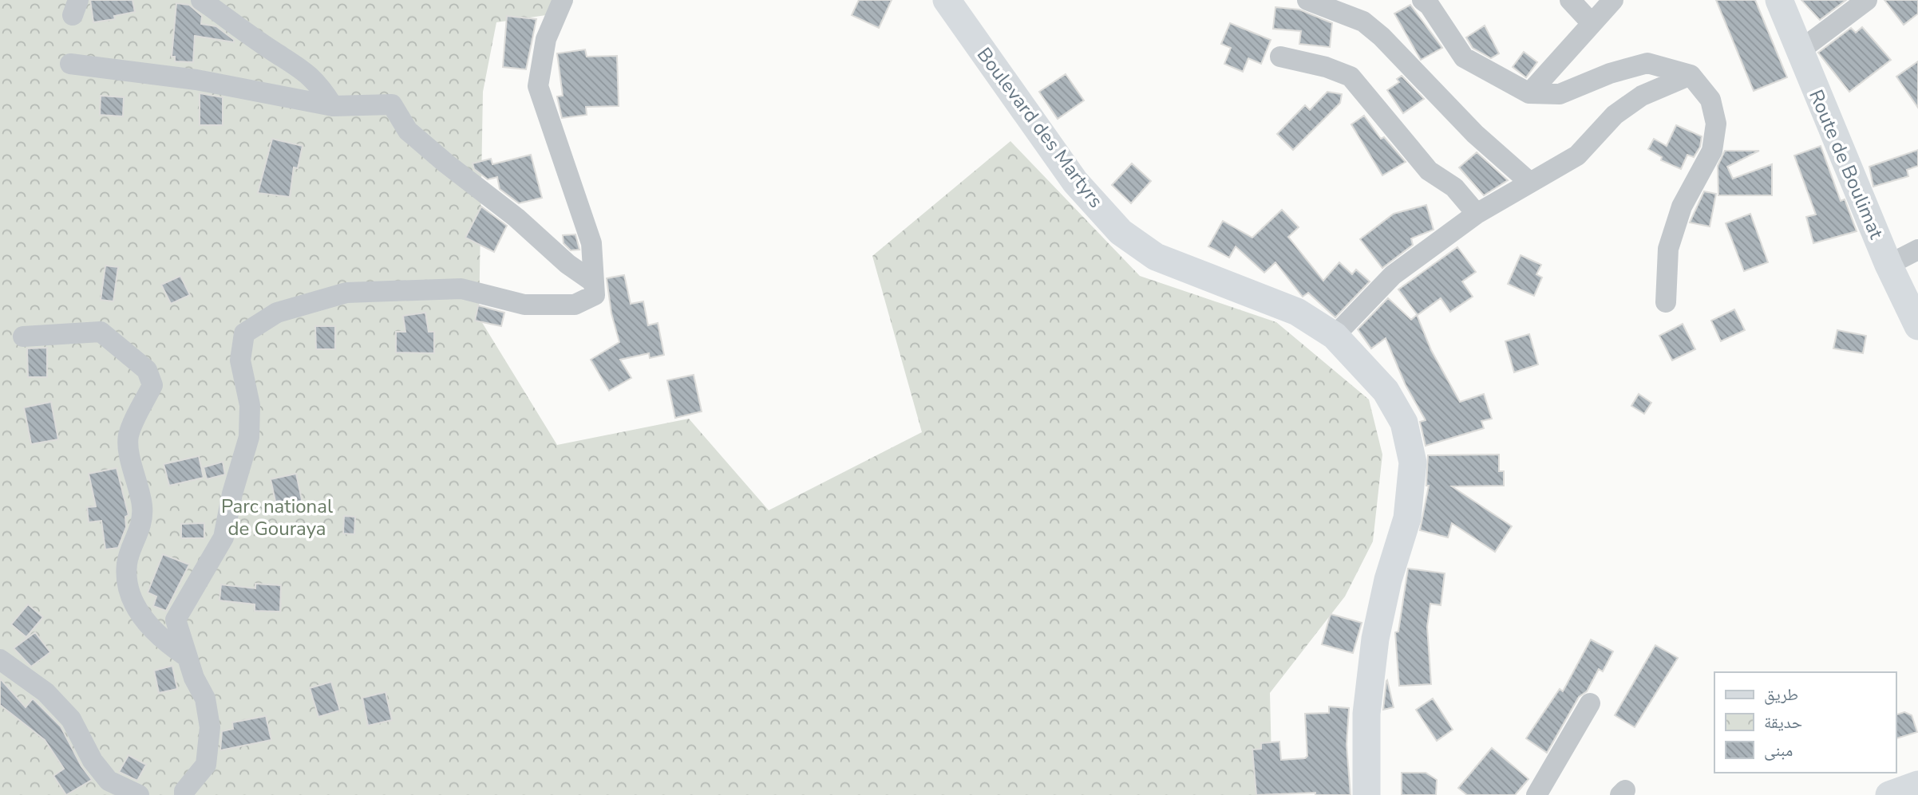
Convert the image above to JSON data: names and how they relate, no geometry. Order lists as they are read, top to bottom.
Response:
{
  "streets": {
    "main road": ["Boulevard des Martyrs", "Route de Boulimat"]
  },
  "parks": ["Parc national de Gouraya"],
  "legend": ["طريق", "حديقة", "مبنى"]
}
